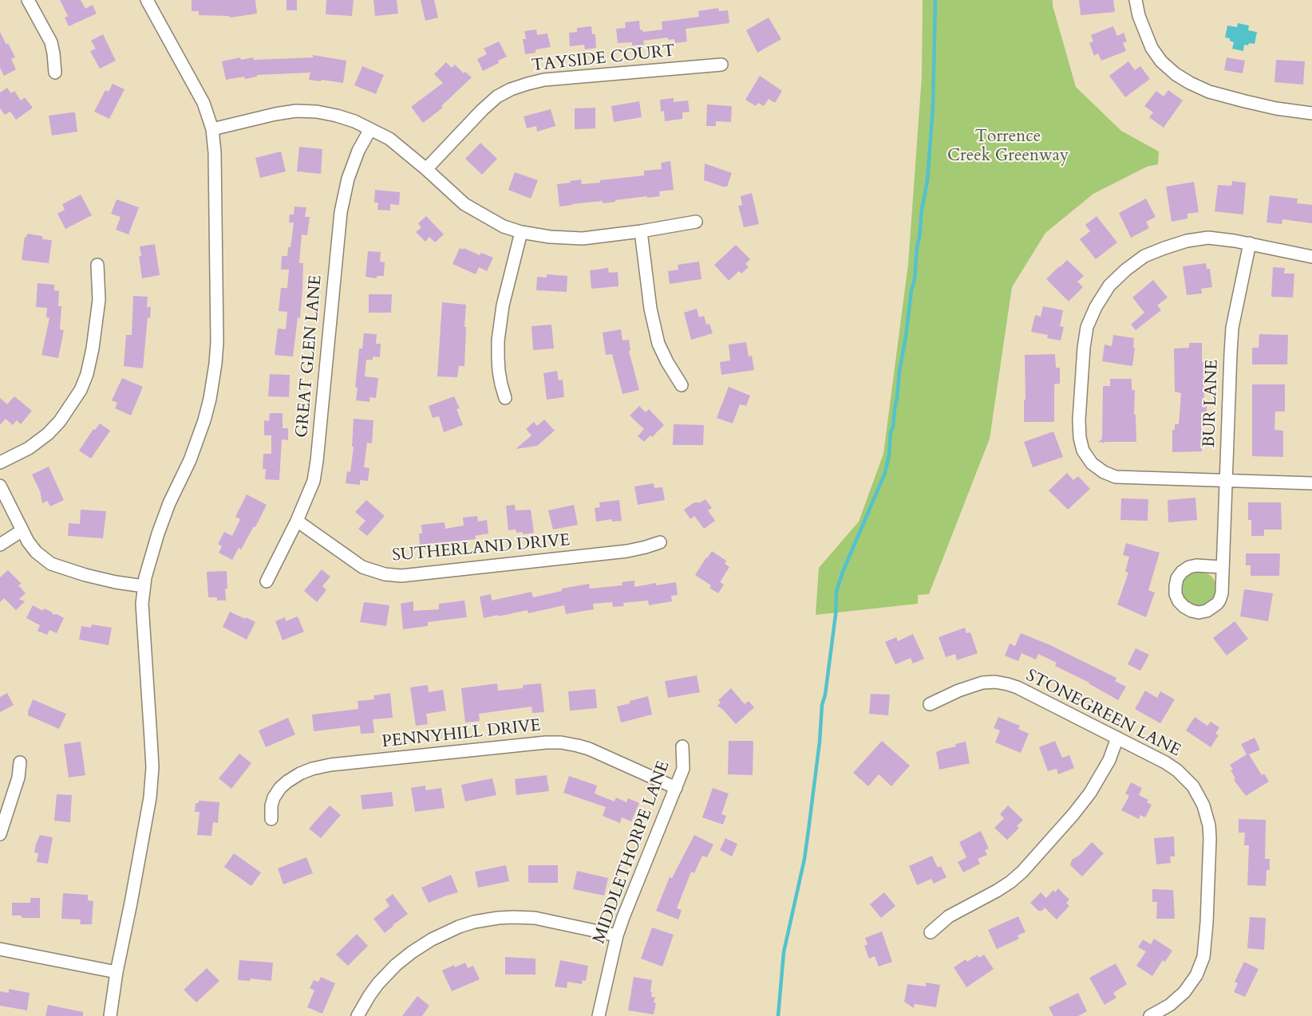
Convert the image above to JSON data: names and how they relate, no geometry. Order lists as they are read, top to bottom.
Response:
{
  "streets": {
    "street": [
      "TAYSIDE COURT",
      "GREAT GLEN LANE",
      "BUR LANE",
      "SUTHERLAND DRIVE",
      "STONEGREEN LANE",
      "PENNYHILL DRIVE",
      "MIDDLETHORPE LANE"
    ]
  },
  "crossings": [
    ["GREAT GLEN LANE", "SUTHERLAND DRIVE"],
    ["PENNYHILL DRIVE", "MIDDLETHORPE LANE"]
  ],
  "parks": ["Torrence Creek Greenway"]
}
